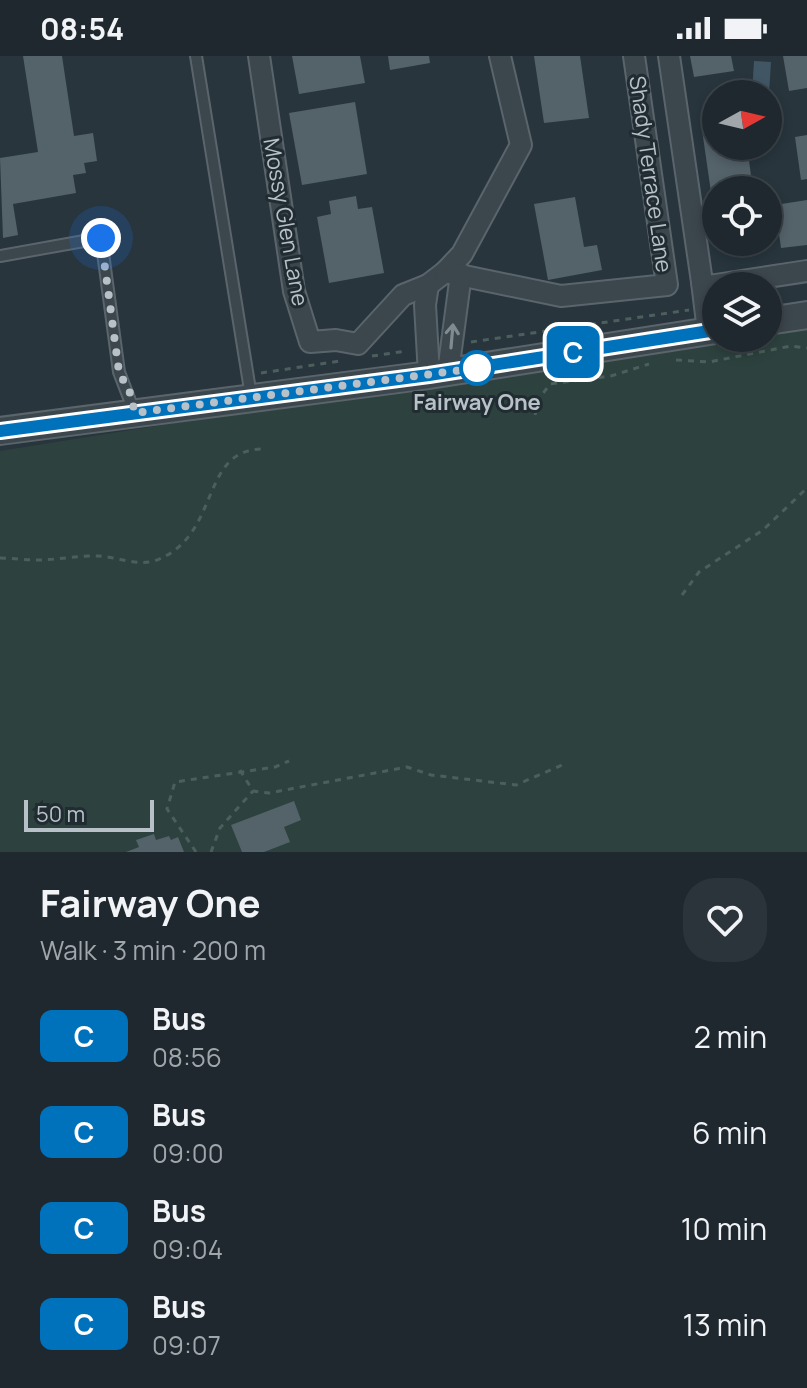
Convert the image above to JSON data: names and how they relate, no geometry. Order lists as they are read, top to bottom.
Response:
{
  "streets": {
    "street": ["Shady Terrace Lane", "Mossy Glen Lane"]
  },
  "crossings": [
    ["Shady Terrace Lane", "Mossy Glen Lane"]
  ],
  "places": ["Fairway One"],
  "lines": ["bus line C"],
  "scale_bar": "50 m",
  "north": "right",
  "page": {
    "status": "08:54",
    "on_map": "C",
    "scale": "50 m",
    "heading": ["Fairway One", "Walk · 3 min · 200 m"],
    "list": [
      {
        "mark": "C",
        "name": "Bus",
        "note": "08:56",
        "value": "2 min"
      },
      {
        "mark": "C",
        "name": "Bus",
        "note": "09:00",
        "value": "6 min"
      },
      {
        "mark": "C",
        "name": "Bus",
        "note": "09:04",
        "value": "10 min"
      },
      {
        "mark": "C",
        "name": "Bus",
        "note": "09:07",
        "value": "13 min"
      }
    ]
  }
}
